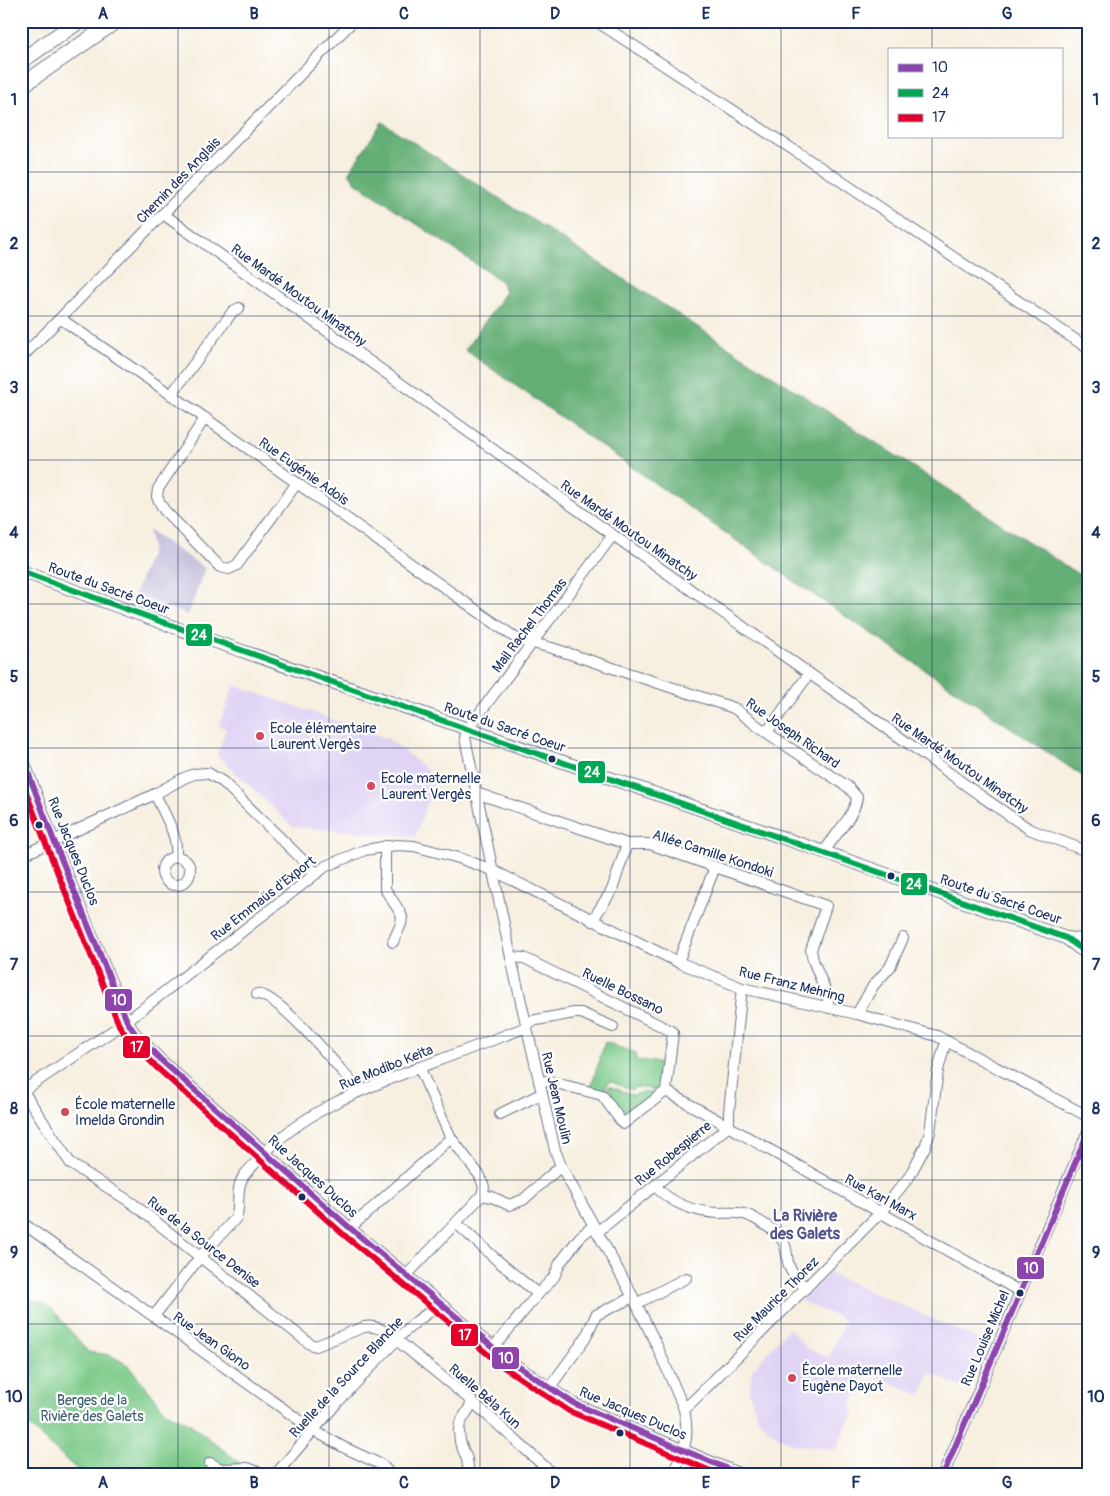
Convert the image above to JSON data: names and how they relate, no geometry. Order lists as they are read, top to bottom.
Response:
{
  "streets": {
    "main road": ["Route du Sacré Coeur"],
    "street": [
      "Chemin des Anglais",
      "Rue Mardé Moutou Minatchy",
      "Rue Eugénie Adois",
      "Mail Rachel Thomas",
      "Rue Joseph Richard",
      "Rue Jacques Duclos",
      "Allée Camille Kondoki",
      "Rue Emmaüs d'Export",
      "Rue Franz Mehring",
      "Ruelle Bossano",
      "Rue Modibo Keita",
      "Rue Jean Moulin",
      "Rue Robespierre",
      "Rue Karl Marx",
      "Rue de la Source Denise",
      "Rue Maurice Thorez",
      "Rue Louise Michel",
      "Rue Jean Giono",
      "Ruelle de la Source Blanche",
      "Ruelle Béla Kun"
    ]
  },
  "crossings": [
    ["Chemin des Anglais", "Rue Mardé Moutou Minatchy"],
    ["Chemin des Anglais", "Rue Eugénie Adois"],
    ["Rue Mardé Moutou Minatchy", "Mail Rachel Thomas"],
    ["Rue Eugénie Adois", "Mail Rachel Thomas"],
    ["Rue Eugénie Adois", "Rue Joseph Richard"],
    ["Route du Sacré Coeur", "Mail Rachel Thomas"],
    ["Route du Sacré Coeur", "Rue Joseph Richard"],
    ["Route du Sacré Coeur", "Rue Jean Moulin"],
    ["Mail Rachel Thomas", "Rue Joseph Richard"],
    ["Mail Rachel Thomas", "Rue Jean Moulin"],
    ["Rue Jacques Duclos", "Rue Emmaüs d'Export"],
    ["Rue Jacques Duclos", "Rue Modibo Keita"],
    ["Rue Jacques Duclos", "Rue Jean Moulin"],
    ["Rue Jacques Duclos", "Rue Robespierre"],
    ["Rue Jacques Duclos", "Ruelle de la Source Blanche"],
    ["Allée Camille Kondoki", "Rue Franz Mehring"],
    ["Allée Camille Kondoki", "Rue Jean Moulin"],
    ["Rue Emmaüs d'Export", "Rue Franz Mehring"],
    ["Rue Emmaüs d'Export", "Rue Jean Moulin"],
    ["Rue Emmaüs d'Export", "Rue de la Source Denise"],
    ["Rue Franz Mehring", "Rue Jean Moulin"],
    ["Rue Franz Mehring", "Rue Robespierre"],
    ["Rue Franz Mehring", "Rue Maurice Thorez"],
    ["Ruelle Bossano", "Rue Jean Moulin"],
    ["Ruelle Bossano", "Rue Karl Marx"],
    ["Rue Modibo Keita", "Rue Jean Moulin"],
    ["Rue Modibo Keita", "Rue de la Source Denise"],
    ["Rue Modibo Keita", "Rue Jean Giono"],
    ["Rue Jean Moulin", "Rue Robespierre"],
    ["Rue Jean Moulin", "Rue Maurice Thorez"],
    ["Rue Robespierre", "Rue Karl Marx"],
    ["Rue Karl Marx", "Rue Maurice Thorez"],
    ["Rue Karl Marx", "Rue Louise Michel"],
    ["Rue de la Source Denise", "Ruelle de la Source Blanche"],
    ["Rue de la Source Denise", "Ruelle Béla Kun"],
    ["Rue Jean Giono", "Ruelle de la Source Blanche"],
    ["Ruelle de la Source Blanche", "Ruelle Béla Kun"]
  ],
  "districts": ["La Rivière des Galets"],
  "parks": ["Berges de la Rivière des Galets"],
  "places": [
    "Ecole élémentaire Laurent Vergès",
    "Ecole maternelle Laurent Vergès",
    "École maternelle Imelda Grondin",
    "École maternelle Eugène Dayot"
  ],
  "lines": ["transit line 24", "transit line 10", "transit line 17"],
  "legend": ["10", "24", "17"],
  "grid": {
    "columns": [
      "A",
      "B",
      "C",
      "D",
      "E",
      "F",
      "G"
    ],
    "rows": [
      "1",
      "2",
      "3",
      "4",
      "5",
      "6",
      "7",
      "8",
      "9",
      "10"
    ]
  }
}
